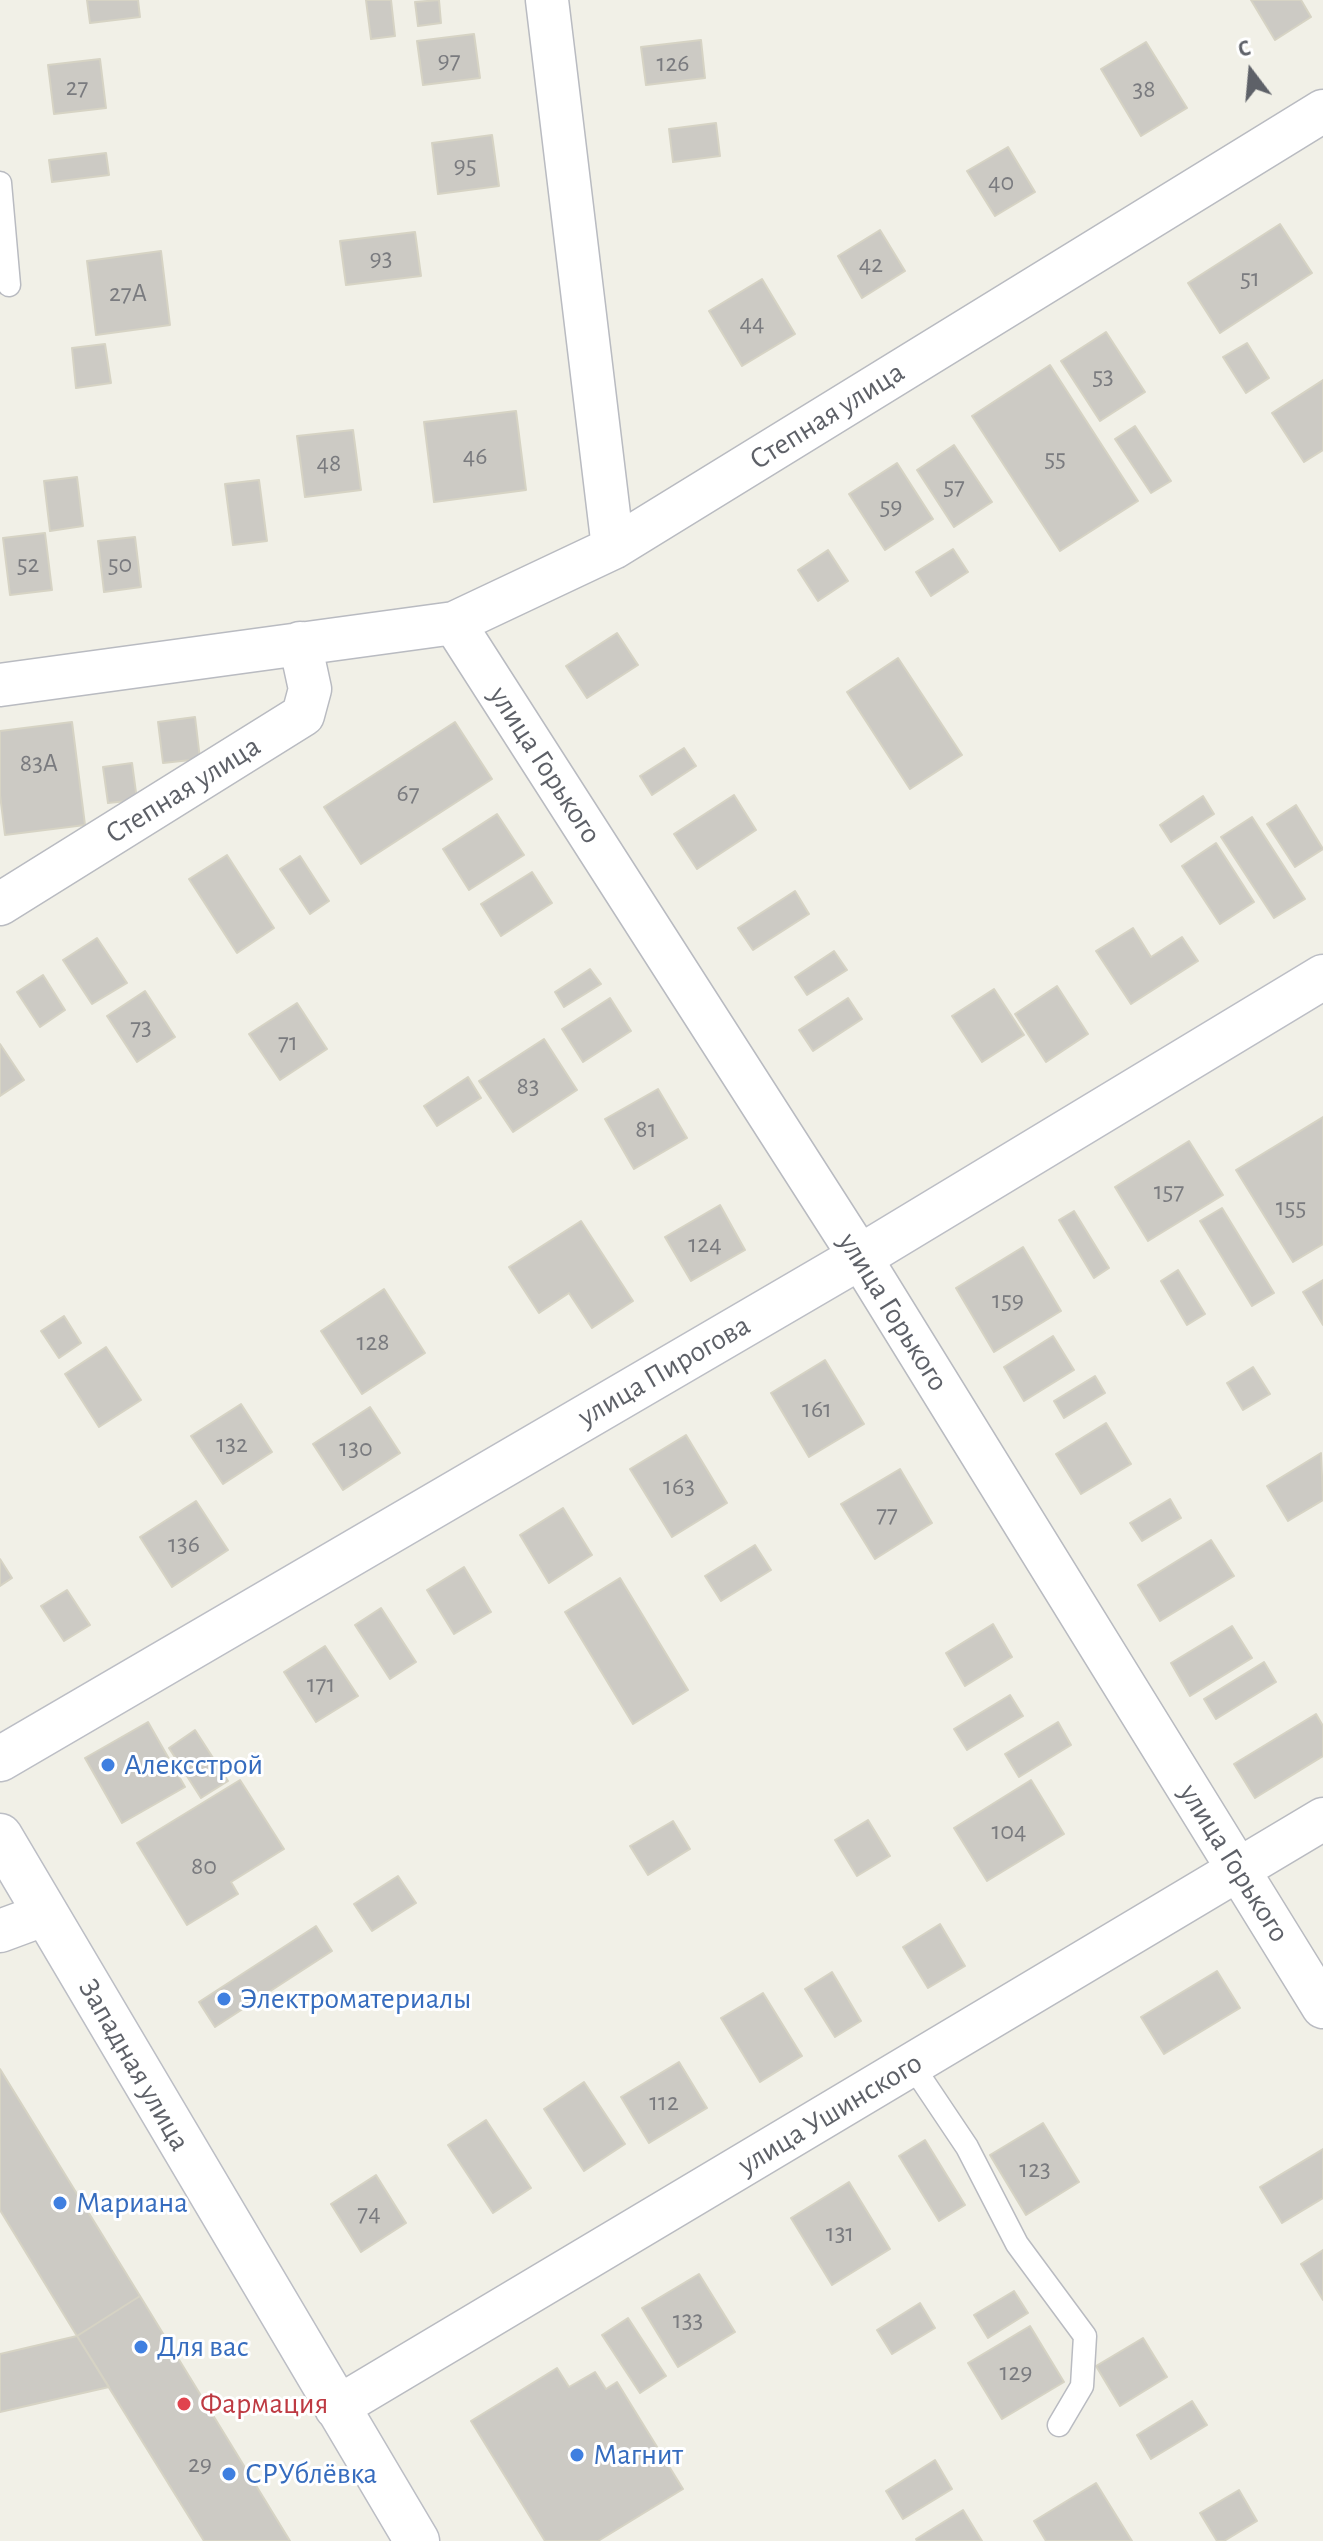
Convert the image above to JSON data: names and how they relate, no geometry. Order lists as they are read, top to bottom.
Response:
{
  "streets": {
    "street": [
      "Степная улица",
      "улица Горького",
      "улица Пирогова",
      "Западная улица",
      "улица Ушинского"
    ]
  },
  "crossings": [
    ["Степная улица", "улица Горького"],
    ["улица Горького", "улица Пирогова"],
    ["улица Горького", "улица Ушинского"],
    ["Западная улица", "улица Ушинского"]
  ],
  "places": [
    "Алексстрой",
    "Электроматериалы",
    "Мариана",
    "Для вас",
    "Фармация",
    "Магнит",
    "СРУблёвка"
  ],
  "house_numbers": [
    "97",
    "126",
    "27",
    "38",
    "95",
    "40",
    "93",
    "42",
    "51",
    "27А",
    "44",
    "53",
    "46",
    "55",
    "48",
    "57",
    "59",
    "52",
    "50",
    "83А",
    "67",
    "73",
    "71",
    "83",
    "81",
    "157",
    "155",
    "124",
    "159",
    "128",
    "161",
    "132",
    "130",
    "163",
    "77",
    "136",
    "171",
    "104",
    "80",
    "112",
    "123",
    "74",
    "131",
    "133",
    "129",
    "29"
  ],
  "north": "top"
}
